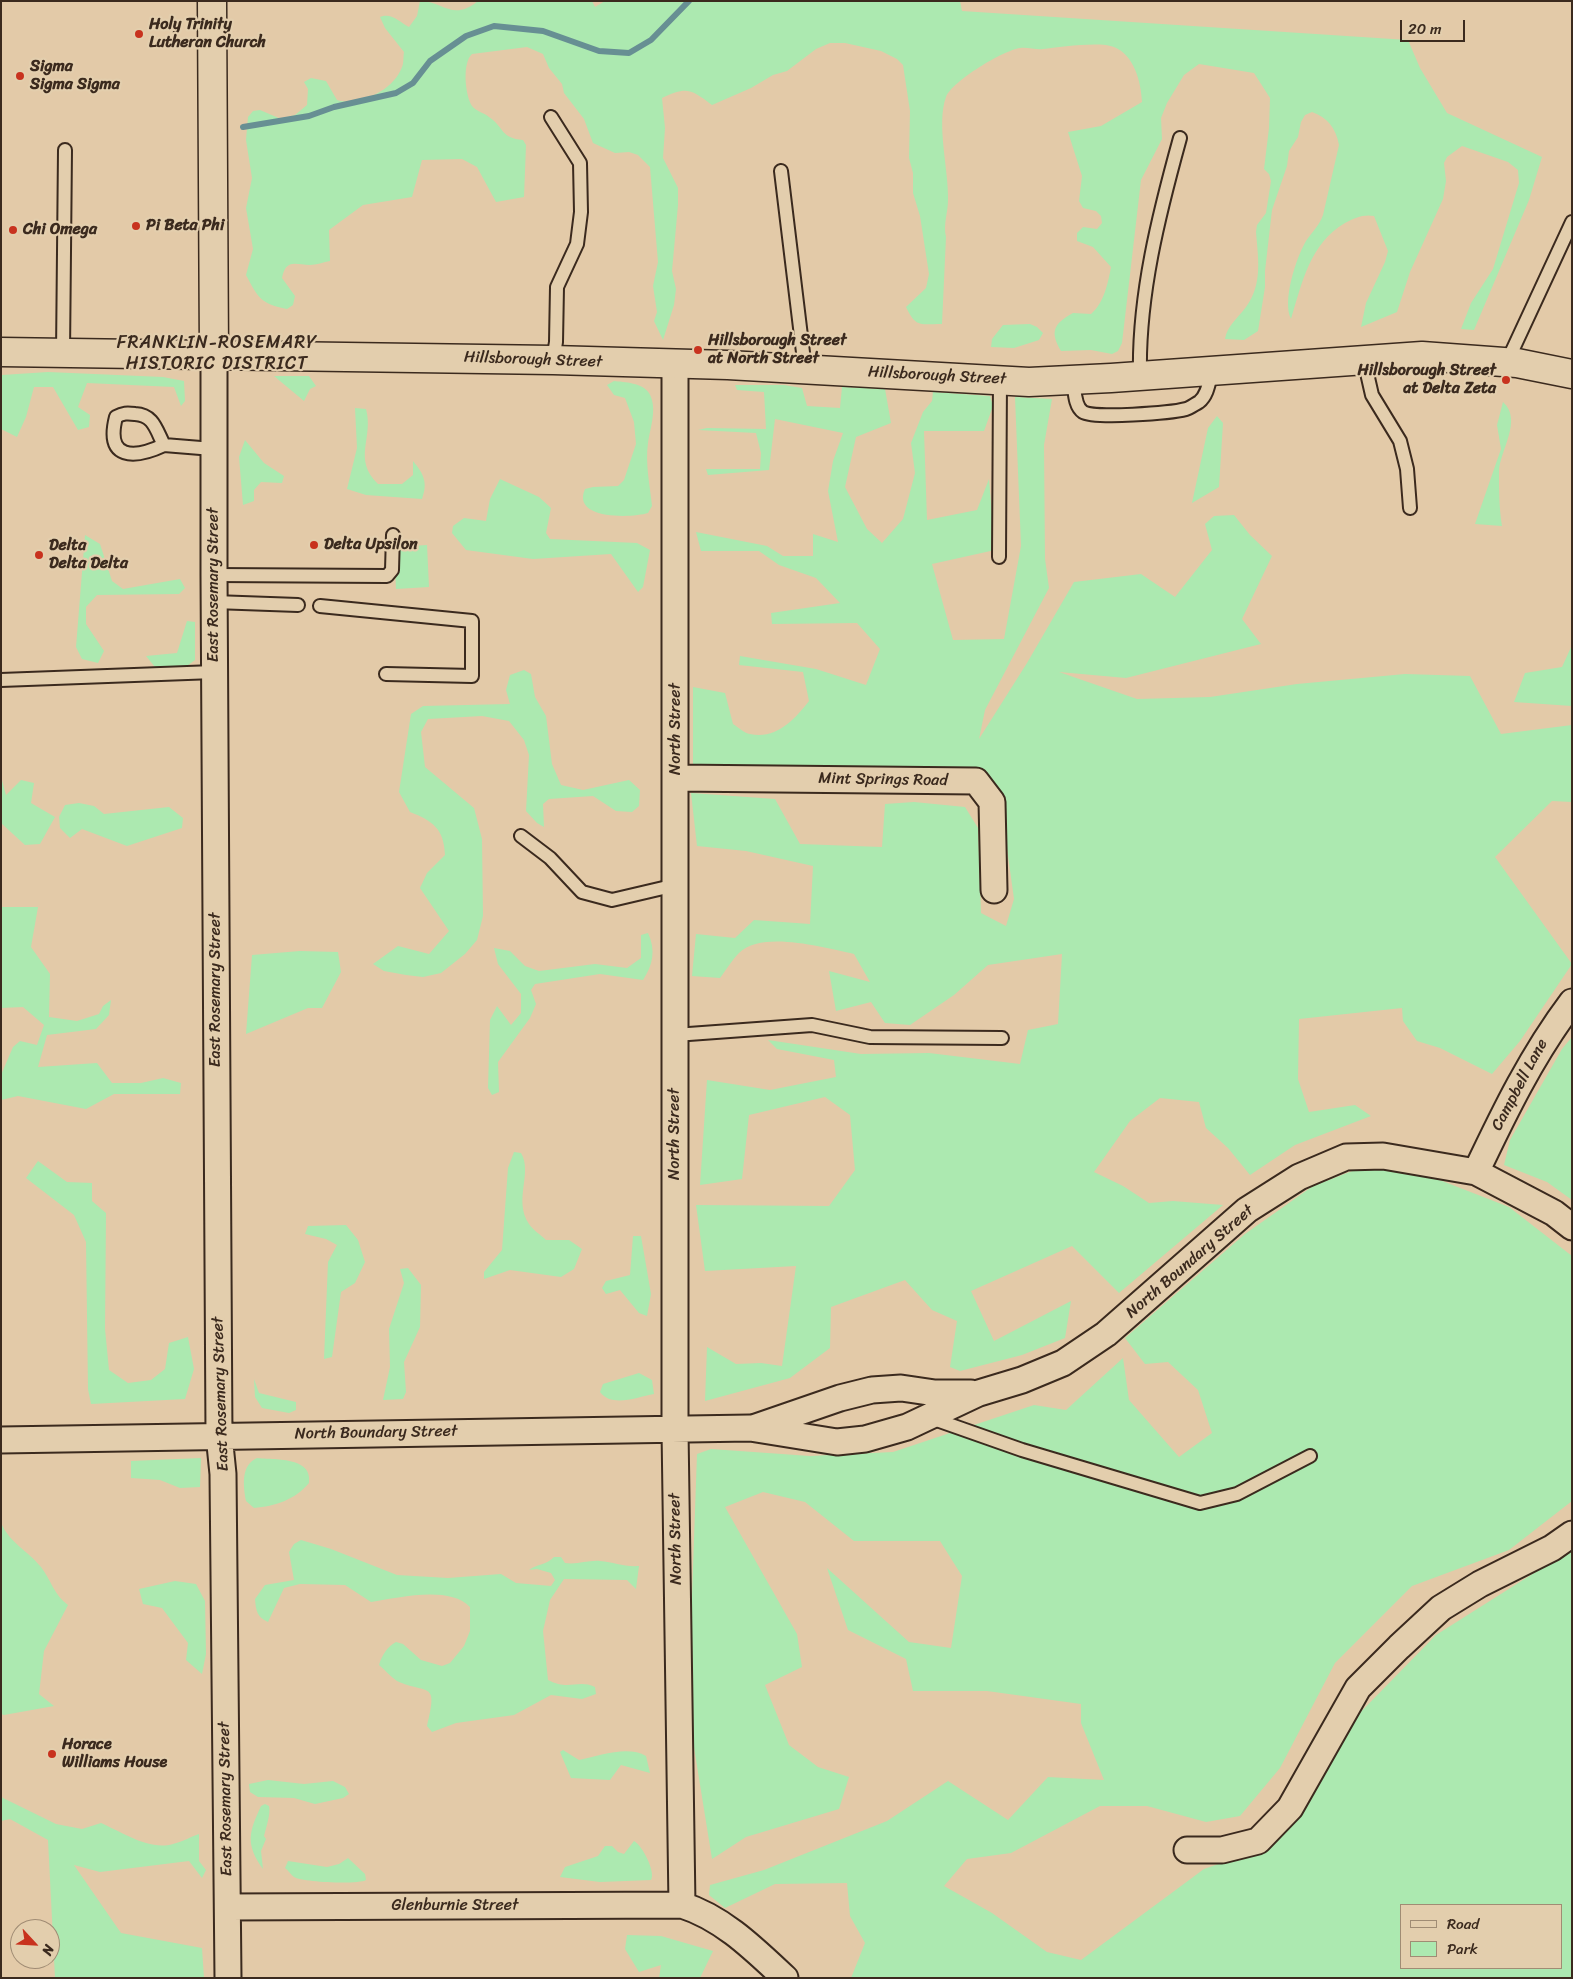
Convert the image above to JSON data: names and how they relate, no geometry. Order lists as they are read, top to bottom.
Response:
{
  "streets": {
    "street": [
      "Hillsborough Street",
      "East Rosemary Street",
      "North Street",
      "Mint Springs Road",
      "Campbell Lane",
      "North Boundary Street",
      "Glenburnie Street"
    ]
  },
  "crossings": [
    ["Hillsborough Street", "East Rosemary Street"],
    ["Hillsborough Street", "North Street"],
    ["East Rosemary Street", "North Boundary Street"],
    ["East Rosemary Street", "Glenburnie Street"],
    ["North Street", "Mint Springs Road"],
    ["North Street", "North Boundary Street"],
    ["North Street", "Glenburnie Street"],
    ["Campbell Lane", "North Boundary Street"]
  ],
  "districts": ["FRANKLIN-ROSEMARY HISTORIC DISTRICT"],
  "places": [
    "Holy Trinity Lutheran Church",
    "Sigma Sigma Sigma",
    "Pi Beta Phi",
    "Chi Omega",
    "Hillsborough Street at North Street",
    "Hillsborough Street at Delta Zeta",
    "Delta Upsilon",
    "Delta Delta Delta",
    "Horace Williams House"
  ],
  "legend": ["Road", "Park"],
  "scale_bar": "20 m",
  "north": "bottom right"
}
